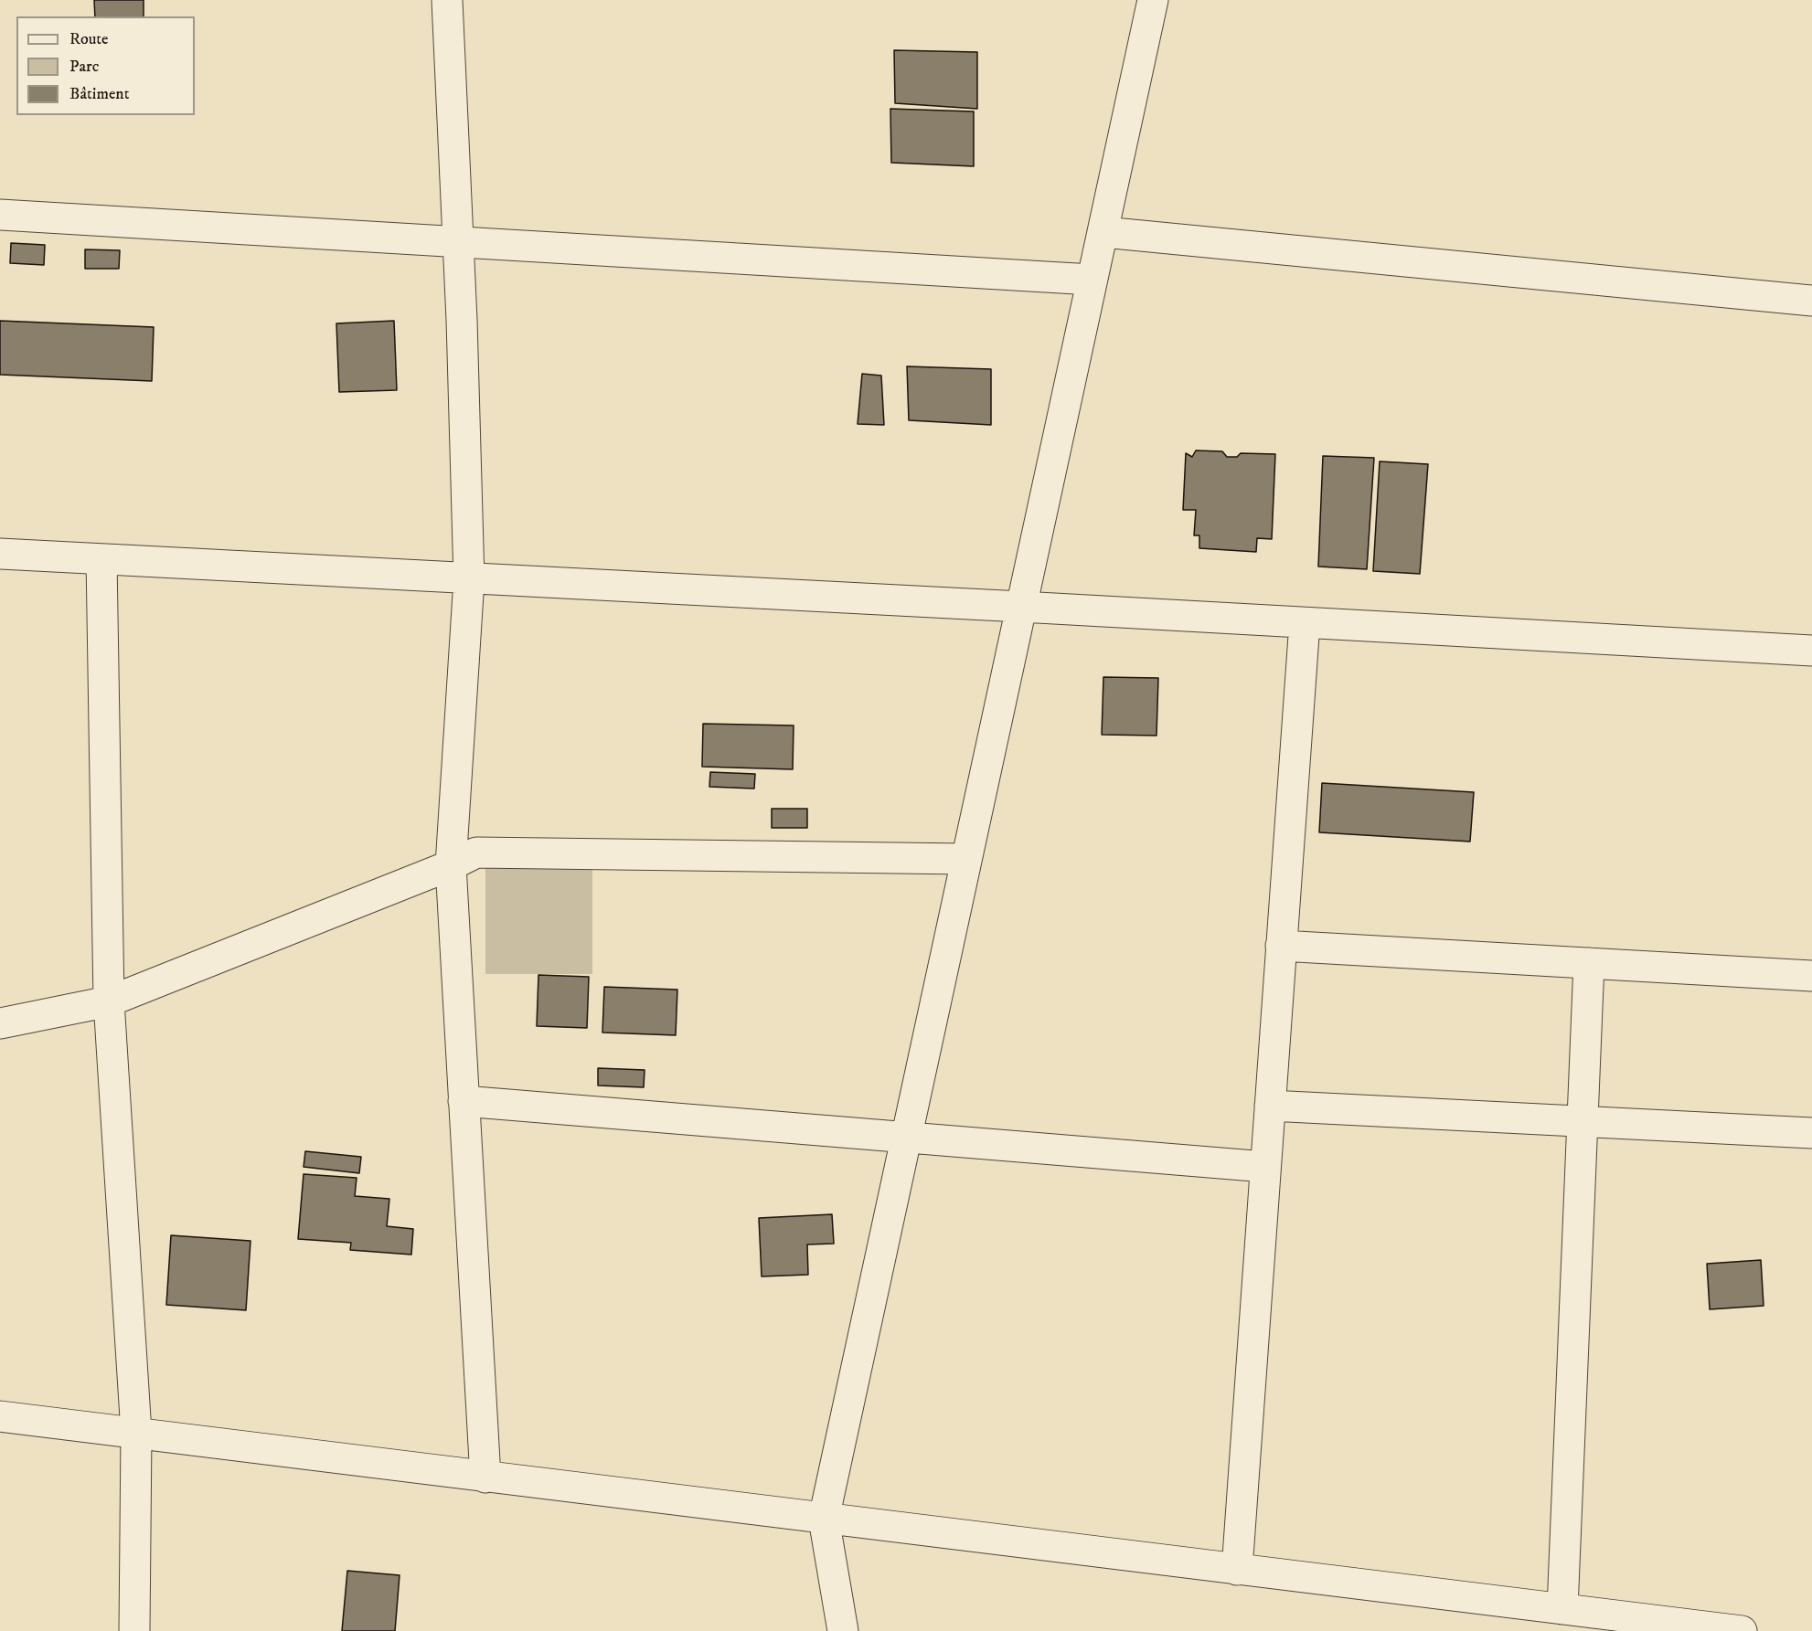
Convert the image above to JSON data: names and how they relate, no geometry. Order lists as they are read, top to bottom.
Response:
{
  "legend": ["Route", "Parc", "Bâtiment"]
}
